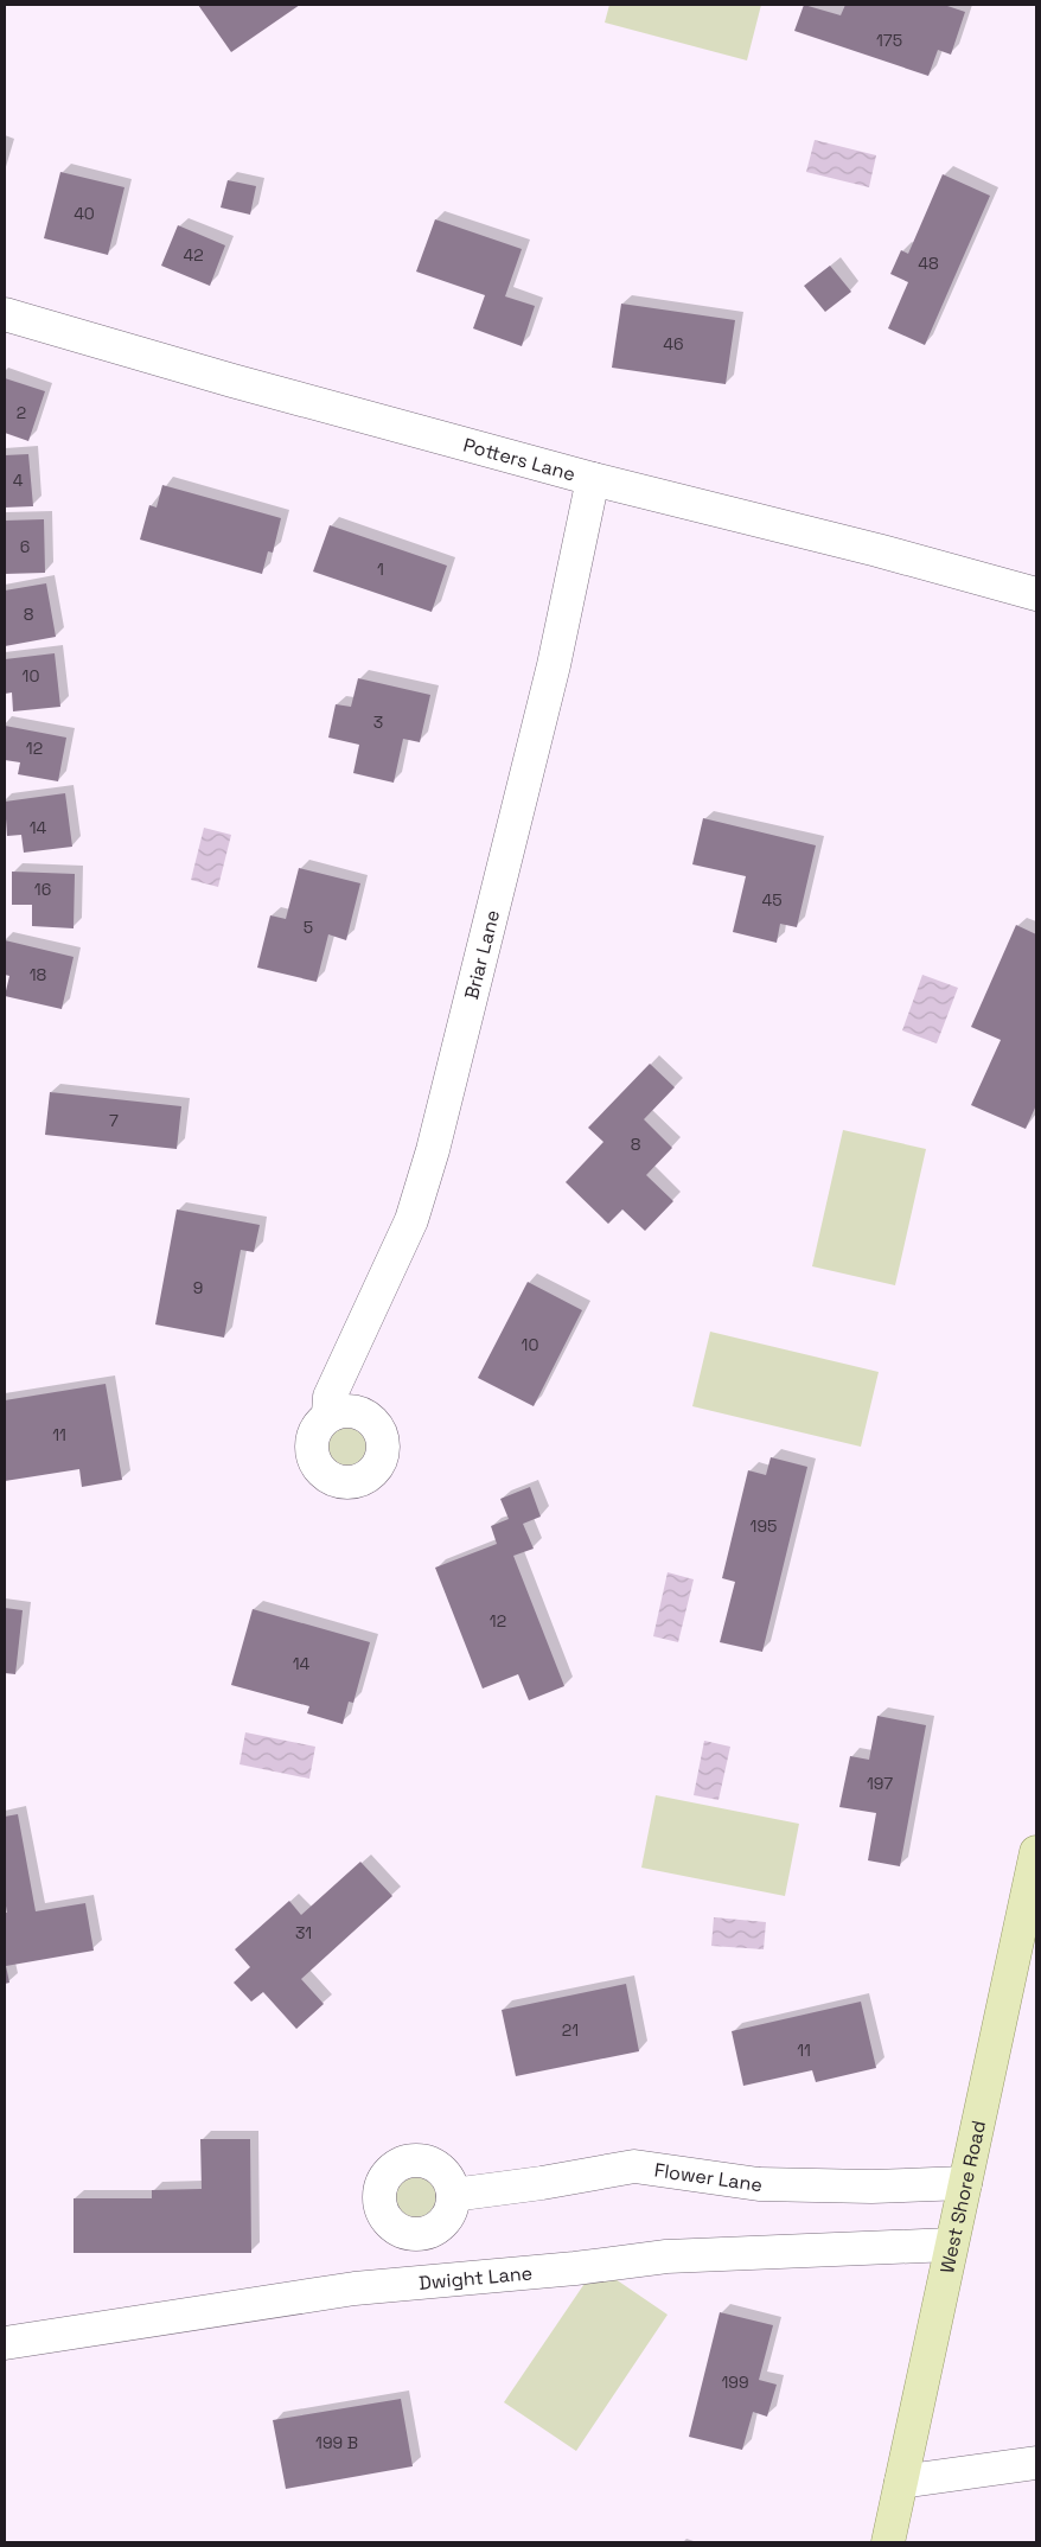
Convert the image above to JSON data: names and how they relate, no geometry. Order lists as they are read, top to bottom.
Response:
{
  "streets": {
    "main road": ["West Shore Road"],
    "street": [
      "Potters Lane",
      "Briar Lane",
      "Flower Lane",
      "Dwight Lane"
    ]
  },
  "crossings": [
    ["Potters Lane", "Briar Lane"],
    ["Flower Lane", "West Shore Road"],
    ["West Shore Road", "Dwight Lane"]
  ],
  "house_numbers": [
    "175",
    "40",
    "42",
    "48",
    "46",
    "2",
    "4",
    "6",
    "1",
    "8",
    "10",
    "3",
    "12",
    "14",
    "16",
    "45",
    "5",
    "18",
    "7",
    "8",
    "9",
    "10",
    "11",
    "195",
    "12",
    "14",
    "197",
    "31",
    "21",
    "11",
    "199",
    "199 B"
  ]
}
